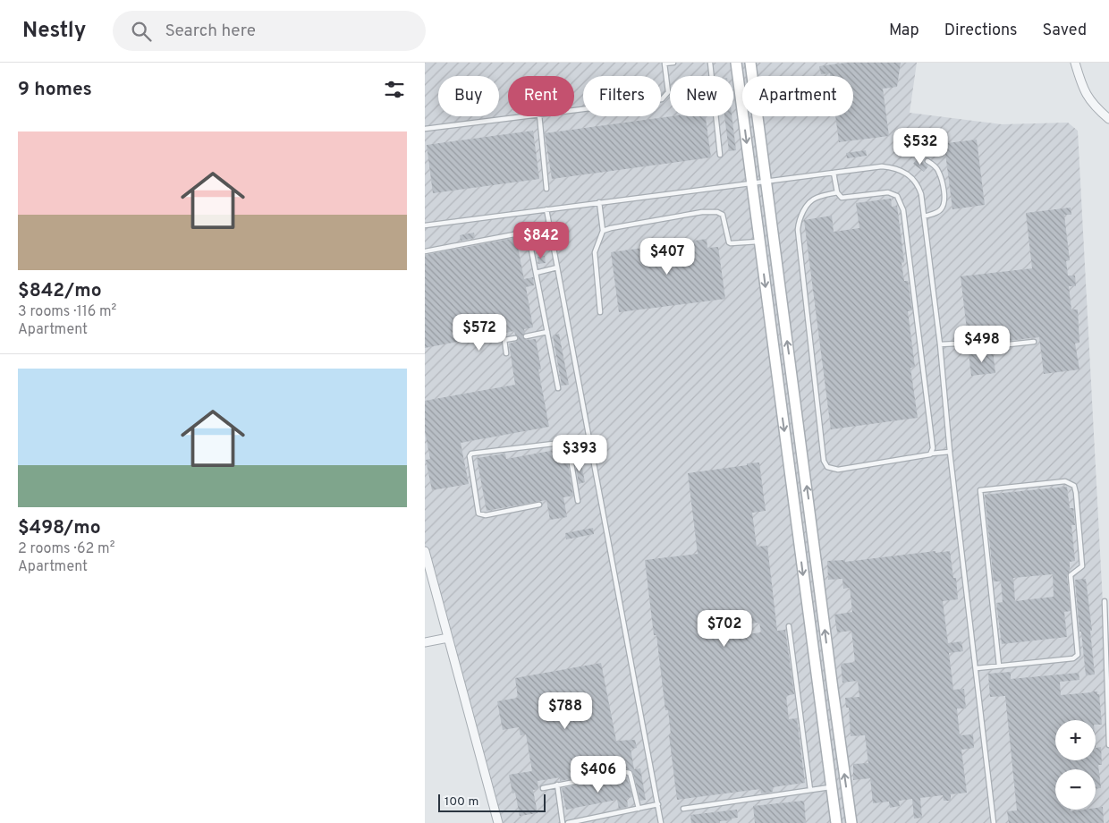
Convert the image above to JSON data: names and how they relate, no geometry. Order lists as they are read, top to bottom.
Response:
{
  "scale_bar": "100 m",
  "page": {
    "header": "Nestly",
    "search": "Search here",
    "nav": ["Map", "Directions", "Saved"],
    "heading": "9 homes",
    "chip": [
      "Buy",
      "Rent",
      "Filters",
      "New",
      "Apartment"
    ],
    "list": [
      {
        "name": "$842/mo",
        "note": "3 rooms · 116 m² · Apartment"
      },
      {
        "name": "$498/mo",
        "note": "2 rooms · 62 m² · Apartment"
      }
    ],
    "price": [
      "$532",
      "$842",
      "$407",
      "$572",
      "$498",
      "$393",
      "$702",
      "$788",
      "$406"
    ],
    "map_buttons": ["+", "−"],
    "scale": "100 m"
  }
}
